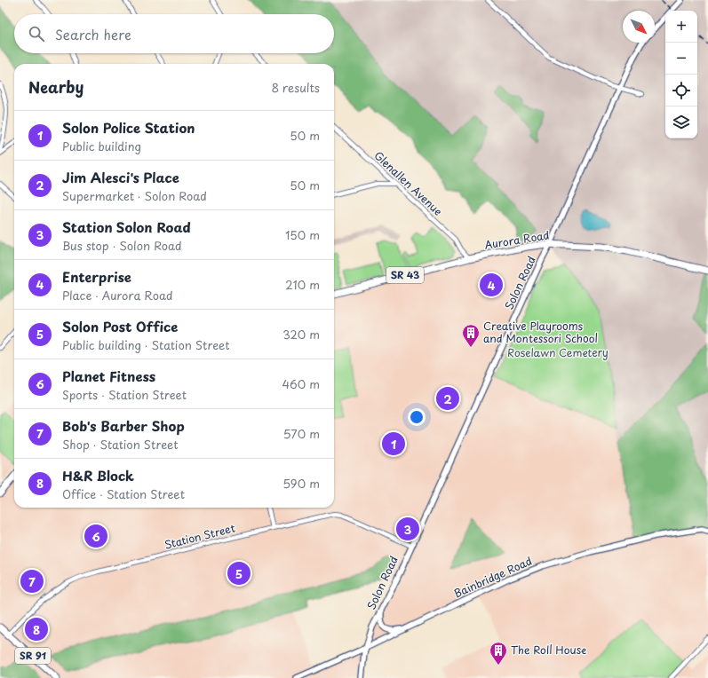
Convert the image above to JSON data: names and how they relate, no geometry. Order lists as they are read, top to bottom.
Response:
{
  "streets": {
    "main road": ["Aurora Road", "SR 43", "SR 91"],
    "street": [
      "Glenallen Avenue",
      "Solon Road",
      "Station Street",
      "Bainbridge Road"
    ]
  },
  "crossings": [
    ["Glenallen Avenue", "Aurora Road"],
    ["Aurora Road", "Solon Road"],
    ["Solon Road", "Station Street"],
    ["Solon Road", "Bainbridge Road"],
    ["Station Street", "SR 91"]
  ],
  "parks": ["Roselawn Cemetery"],
  "places": {
    "building": ["Creative Playrooms and Montessori School", "The Roll House"]
  },
  "north": "bottom right",
  "page": {
    "map_buttons": ["+", "−"],
    "search": "Search here",
    "heading": ["Nearby", "8 results"],
    "list": [
      {
        "mark": "1",
        "name": "Solon Police Station",
        "note": "Public building",
        "value": "50 m"
      },
      {
        "mark": "2",
        "name": "Jim Alesci's Place",
        "note": "Supermarket · Solon Road",
        "value": "50 m"
      },
      {
        "mark": "3",
        "name": "Station Solon Road",
        "note": "Bus stop · Solon Road",
        "value": "150 m"
      },
      {
        "mark": "4",
        "name": "Enterprise",
        "note": "Place · Aurora Road",
        "value": "210 m"
      },
      {
        "mark": "5",
        "name": "Solon Post Office",
        "note": "Public building · Station Street",
        "value": "320 m"
      },
      {
        "mark": "6",
        "name": "Planet Fitness",
        "note": "Sports · Station Street",
        "value": "460 m"
      },
      {
        "mark": "7",
        "name": "Bob's Barber Shop",
        "note": "Shop · Station Street",
        "value": "570 m"
      },
      {
        "mark": "8",
        "name": "H&R Block",
        "note": "Office · Station Street",
        "value": "590 m"
      }
    ],
    "pins": [
      "4",
      "2",
      "1",
      "3",
      "6",
      "5",
      "7",
      "8"
    ]
  }
}
